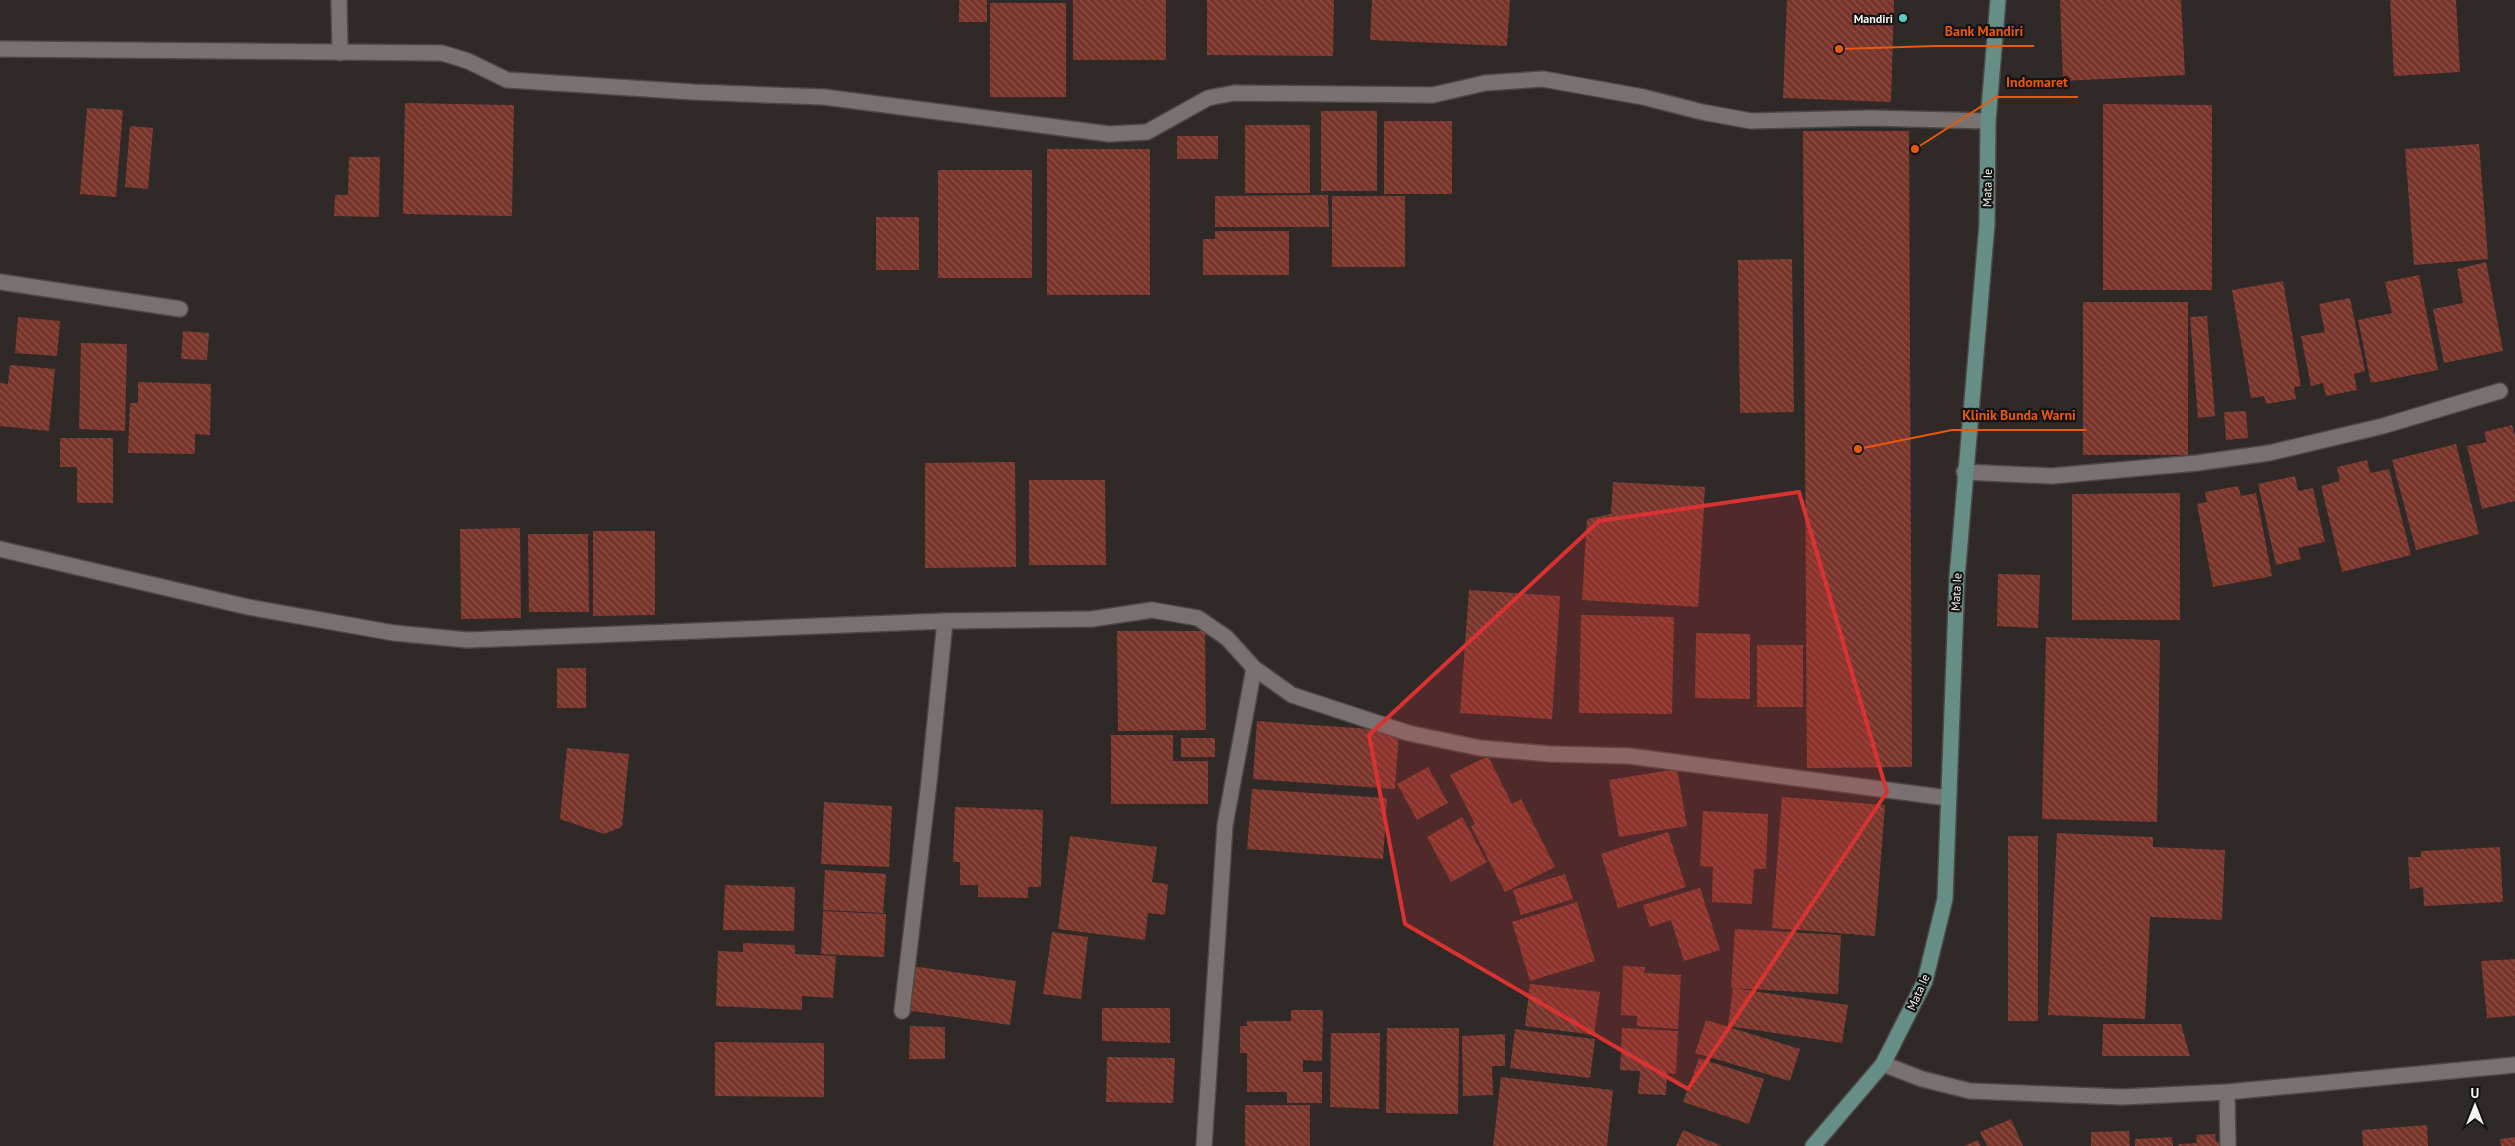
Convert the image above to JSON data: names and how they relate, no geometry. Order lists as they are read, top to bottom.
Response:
{
  "streets": {
    "street": ["Mata Ie"]
  },
  "places": [
    "Mandiri",
    "Bank Mandiri",
    "Indomaret",
    "Klinik Bunda Warni"
  ],
  "north": "top"
}
